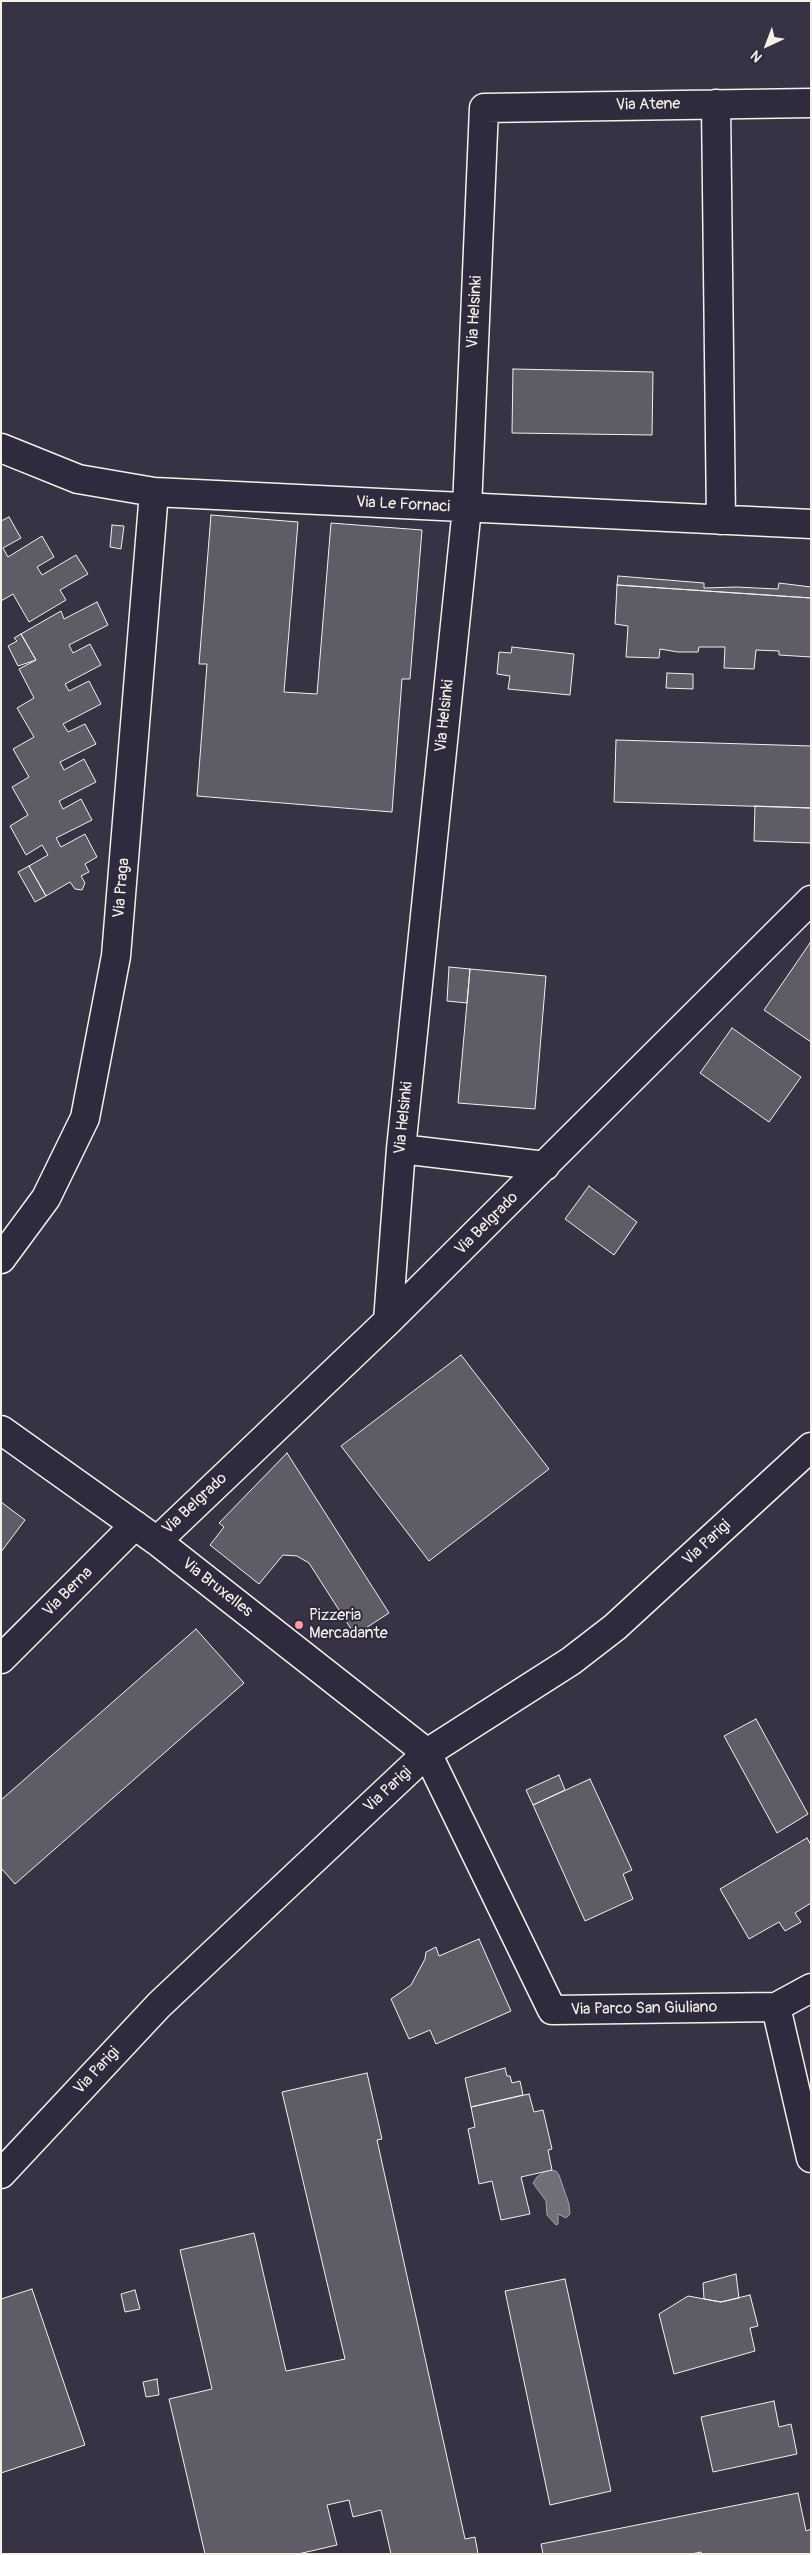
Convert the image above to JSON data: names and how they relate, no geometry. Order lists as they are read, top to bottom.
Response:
{
  "streets": {
    "street": [
      "Via Atene",
      "Via Helsinki",
      "Via Le Fornaci",
      "Via Praga",
      "Via Belgrado",
      "Via Parigi",
      "Via Bruxelles",
      "Via Berna",
      "Via Parco San Giuliano"
    ]
  },
  "crossings": [
    ["Via Atene", "Via Helsinki"],
    ["Via Helsinki", "Via Le Fornaci"],
    ["Via Helsinki", "Via Belgrado"],
    ["Via Le Fornaci", "Via Praga"],
    ["Via Belgrado", "Via Bruxelles"],
    ["Via Parigi", "Via Bruxelles"],
    ["Via Parigi", "Via Parco San Giuliano"],
    ["Via Bruxelles", "Via Berna"],
    ["Via Bruxelles", "Via Parco San Giuliano"]
  ],
  "places": ["Pizzeria Mercadante"],
  "north": "bottom left"
}
